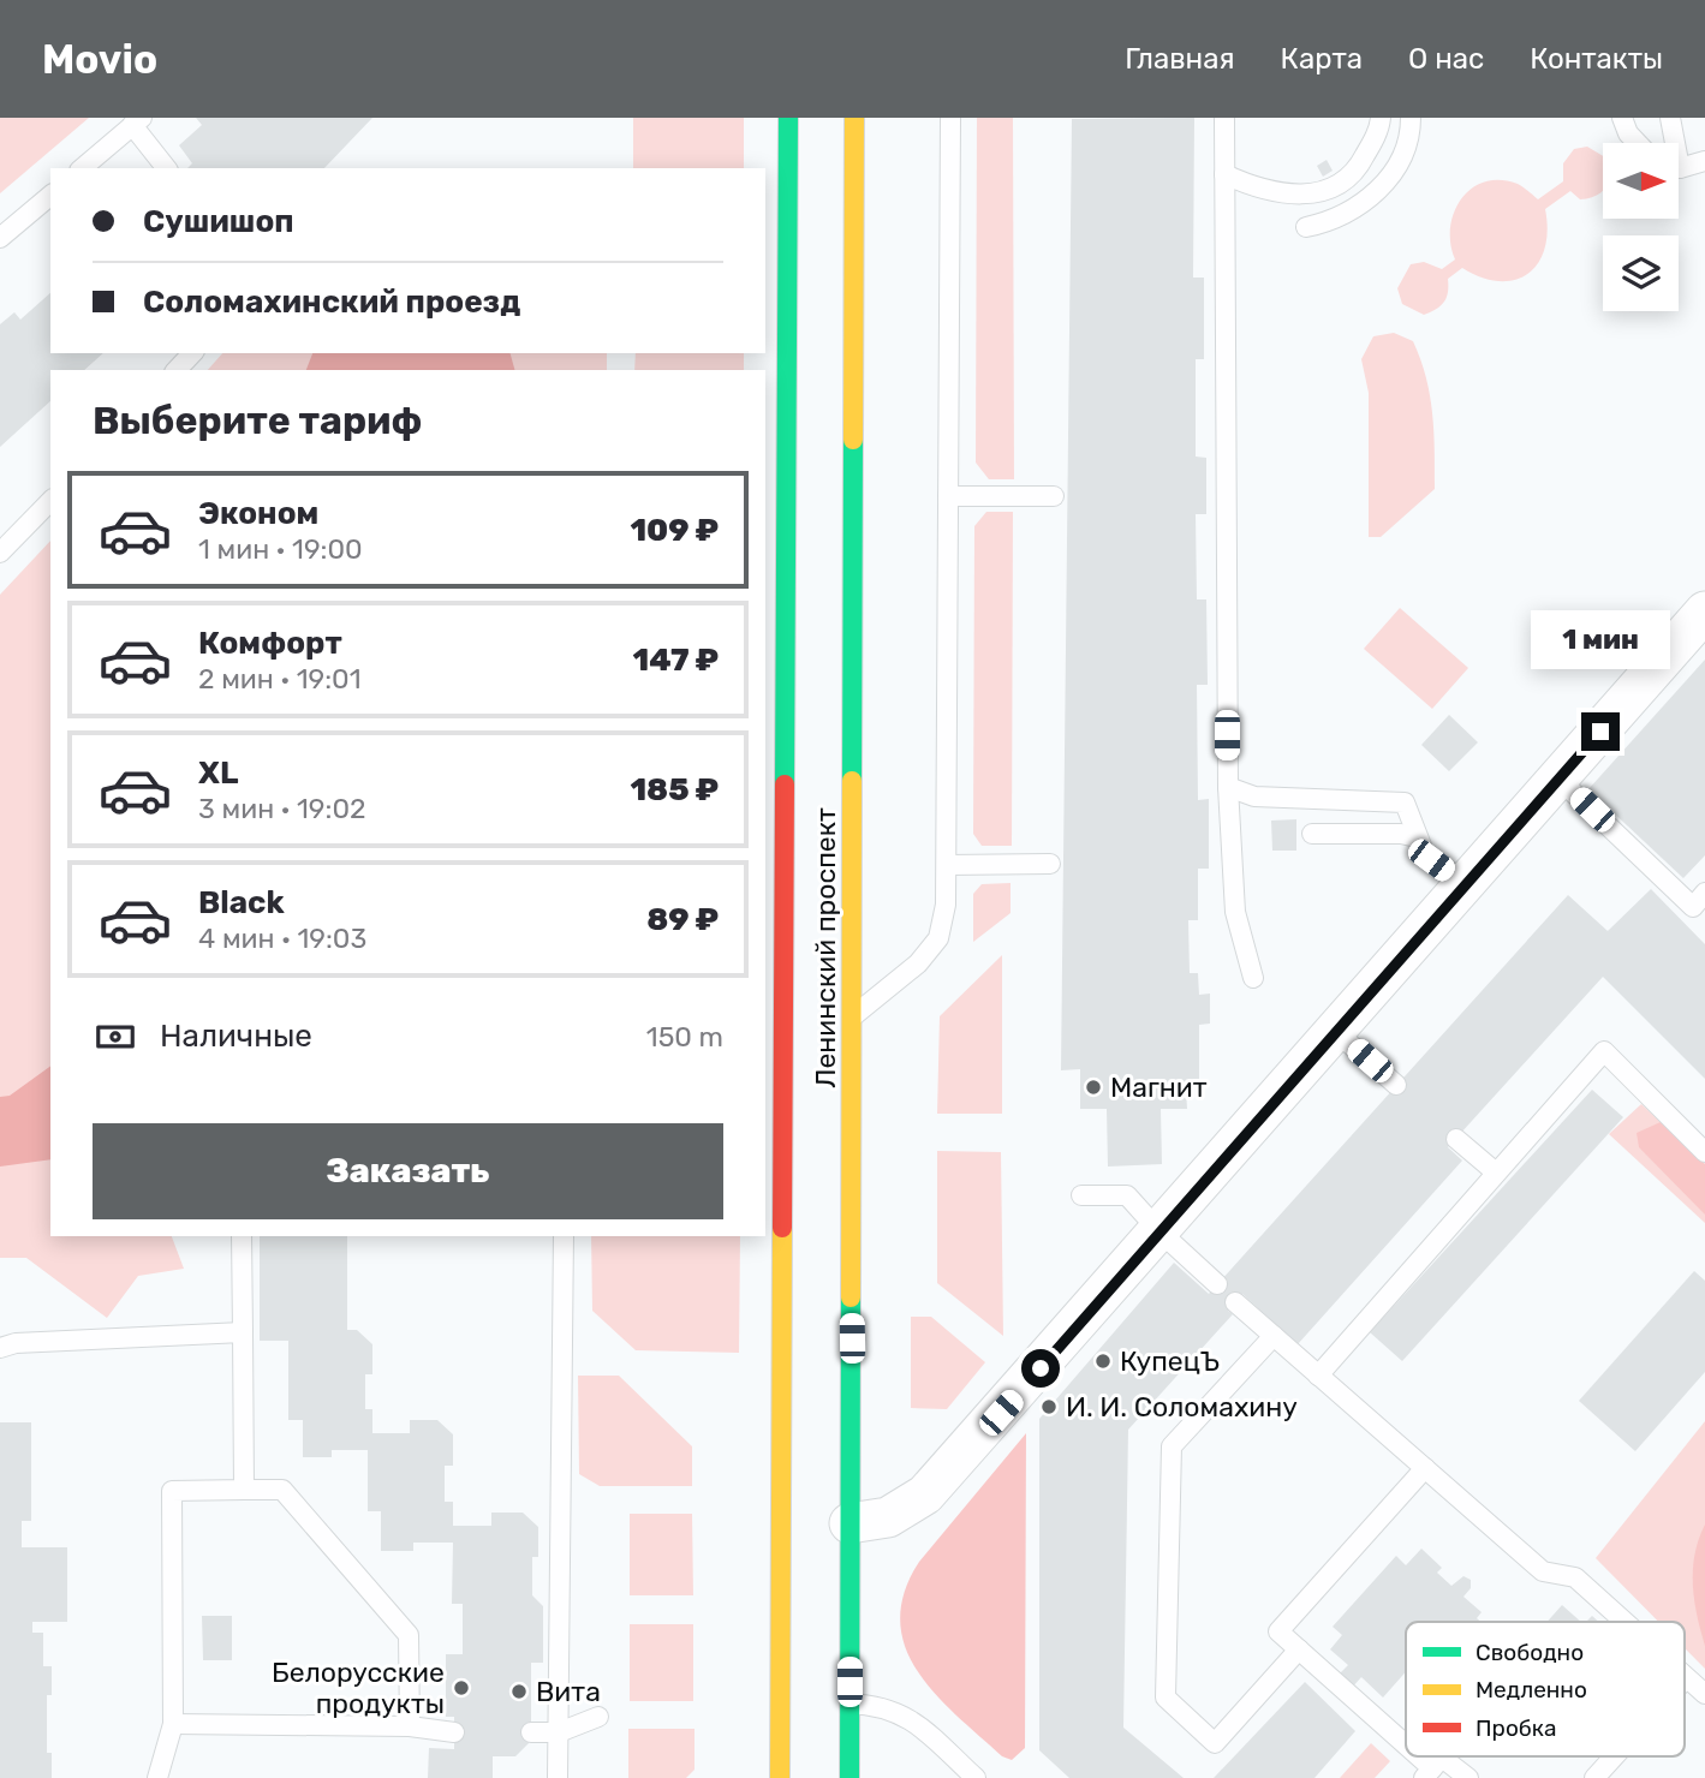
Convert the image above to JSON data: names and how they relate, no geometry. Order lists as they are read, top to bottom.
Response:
{
  "streets": {
    "main road": ["Ленинский проспект"]
  },
  "places": [
    "Магнит",
    "КупецЪ",
    "И. И. Соломахину",
    "Белорусские продукты",
    "Вита"
  ],
  "legend": ["Свободно", "Медленно", "Пробка"],
  "north": "right",
  "page": {
    "header": "Movio",
    "nav": [
      "Главная",
      "Карта",
      "О нас",
      "Контакты"
    ],
    "banner": ["Сушишоп", "Соломахинский проезд"],
    "heading": "Выберите тариф",
    "list": [
      {
        "name": "Эконом",
        "note": "1 мин · 19:00",
        "value": "109 ₽"
      },
      {
        "name": "Комфорт",
        "note": "2 мин · 19:01",
        "value": "147 ₽"
      },
      {
        "name": "XL",
        "note": "3 мин · 19:02",
        "value": "185 ₽"
      },
      {
        "name": "Black",
        "note": "4 мин · 19:03",
        "value": "89 ₽"
      }
    ],
    "bubble": "1 мин",
    "pay": ["Наличные", "150 m"],
    "buttons": "Заказать"
  }
}
